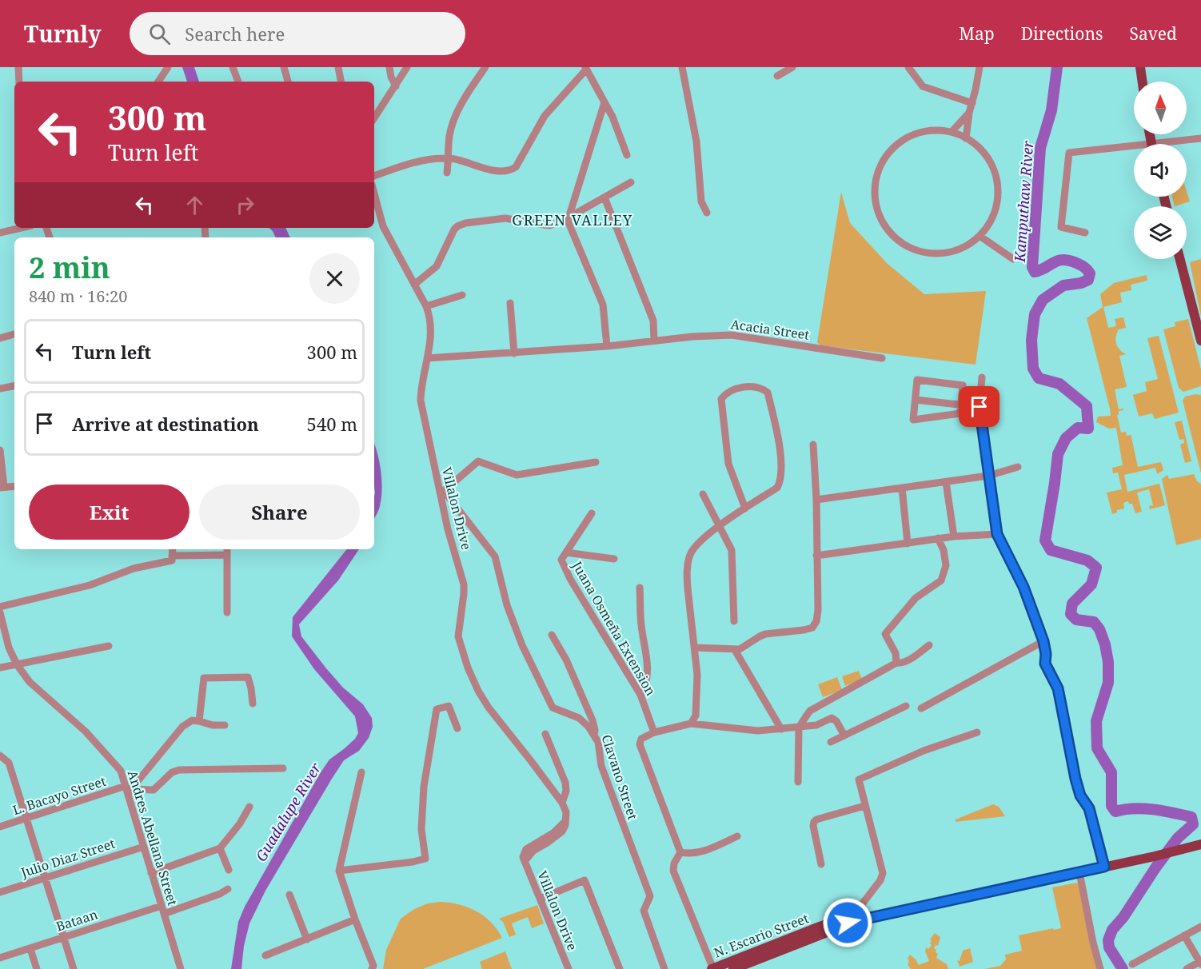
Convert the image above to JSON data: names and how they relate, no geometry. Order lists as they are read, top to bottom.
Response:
{
  "streets": {
    "main road": ["N. Escario Street"],
    "street": [
      "Acacia Street",
      "Villalon Drive",
      "Juana Osmeña Extension",
      "Clavano Street",
      "L. Bacayo Street",
      "Andres Abellana Street",
      "Julio Diaz Street",
      "Bataan"
    ]
  },
  "crossings": [
    ["Acacia Street", "Villalon Drive"],
    ["Villalon Drive", "Clavano Street"],
    ["L. Bacayo Street", "Andres Abellana Street"],
    ["Andres Abellana Street", "Julio Diaz Street"],
    ["Andres Abellana Street", "Bataan"]
  ],
  "districts": ["GREEN VALLEY"],
  "water": ["Kamputhaw River", "Guadalupe River"],
  "north": "top",
  "page": {
    "header": "Turnly",
    "search": "Search here",
    "nav": ["Map", "Directions", "Saved"],
    "turn": ["300 m", "Turn left"],
    "heading": ["2 min", "840 m · 16:20"],
    "list": [
      {
        "name": "Turn left",
        "value": "300 m"
      },
      {
        "name": "Arrive at destination",
        "value": "540 m"
      }
    ],
    "buttons": ["Exit", "Share"]
  }
}
